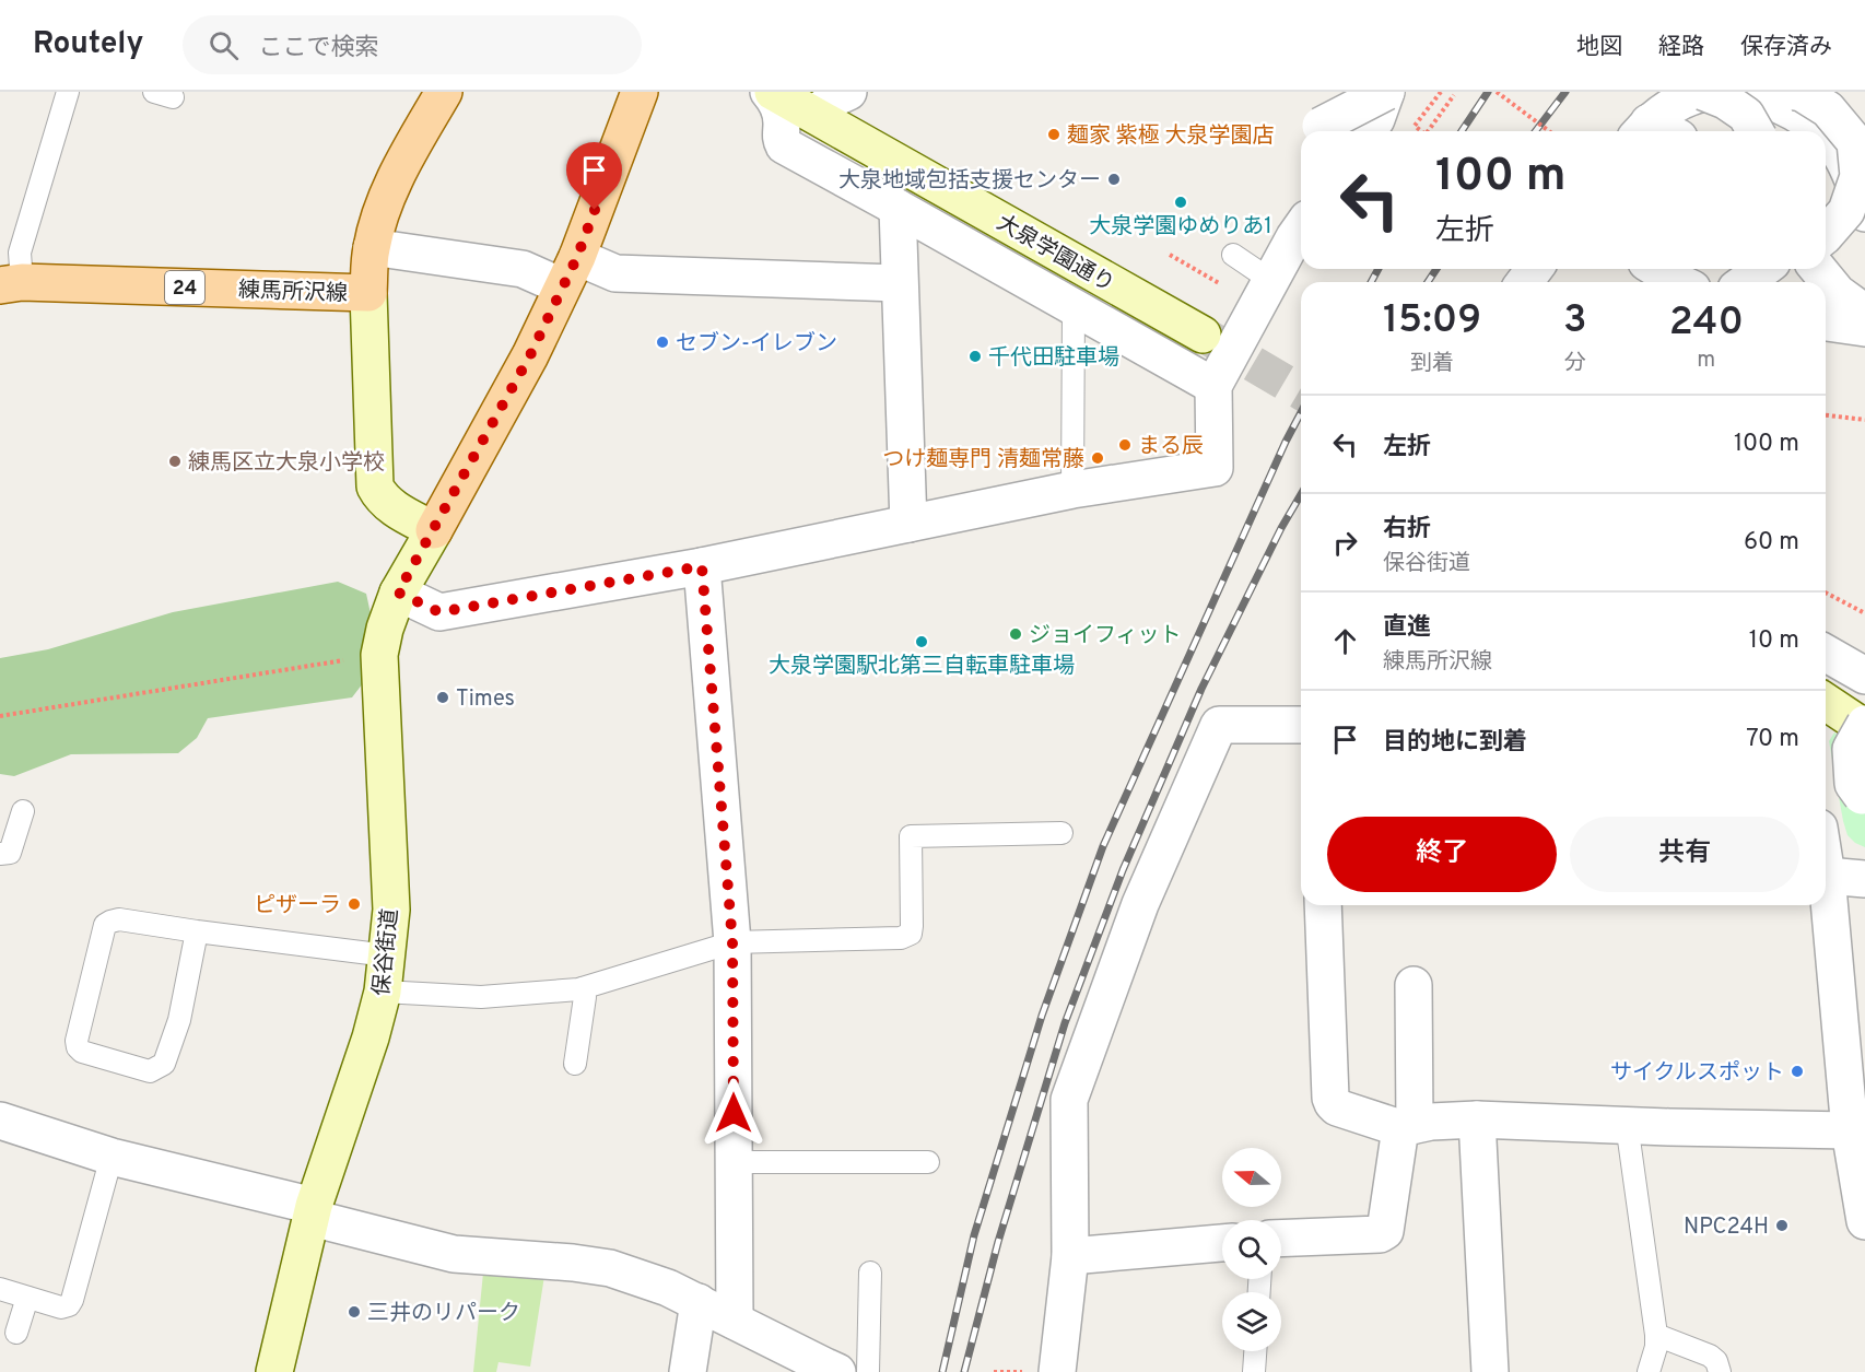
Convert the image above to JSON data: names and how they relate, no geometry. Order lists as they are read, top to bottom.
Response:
{
  "streets": {
    "main road": [
      "大泉学園通り",
      "24",
      "練馬所沢線",
      "保谷街道"
    ]
  },
  "places": [
    "麺家 紫極 大泉学園店",
    "大泉地域包括支援センター",
    "大泉学園ゆめりあ1",
    "セブン-イレブン",
    "千代田駐車場",
    "まる辰",
    "つけ麺専門 清麺常藤",
    "練馬区立大泉小学校",
    "ジョイフィット",
    "大泉学園駅北第三自転車駐車場",
    "Times",
    "ピザーラ",
    "サイクルスポット",
    "NPC24H",
    "三井のリパーク"
  ],
  "north": "left",
  "page": {
    "header": "Routely",
    "search": "ここで検索",
    "nav": ["地図", "経路", "保存済み"],
    "turn": ["100 m", "左折"],
    "eta": [
      "15:09",
      "到着",
      "3",
      "分",
      "240",
      "m"
    ],
    "list": [
      {
        "name": "左折",
        "value": "100 m"
      },
      {
        "name": "右折",
        "note": "保谷街道",
        "value": "60 m"
      },
      {
        "name": "直進",
        "note": "練馬所沢線",
        "value": "10 m"
      },
      {
        "name": "目的地に到着",
        "value": "70 m"
      }
    ],
    "buttons": ["終了", "共有"]
  }
}
